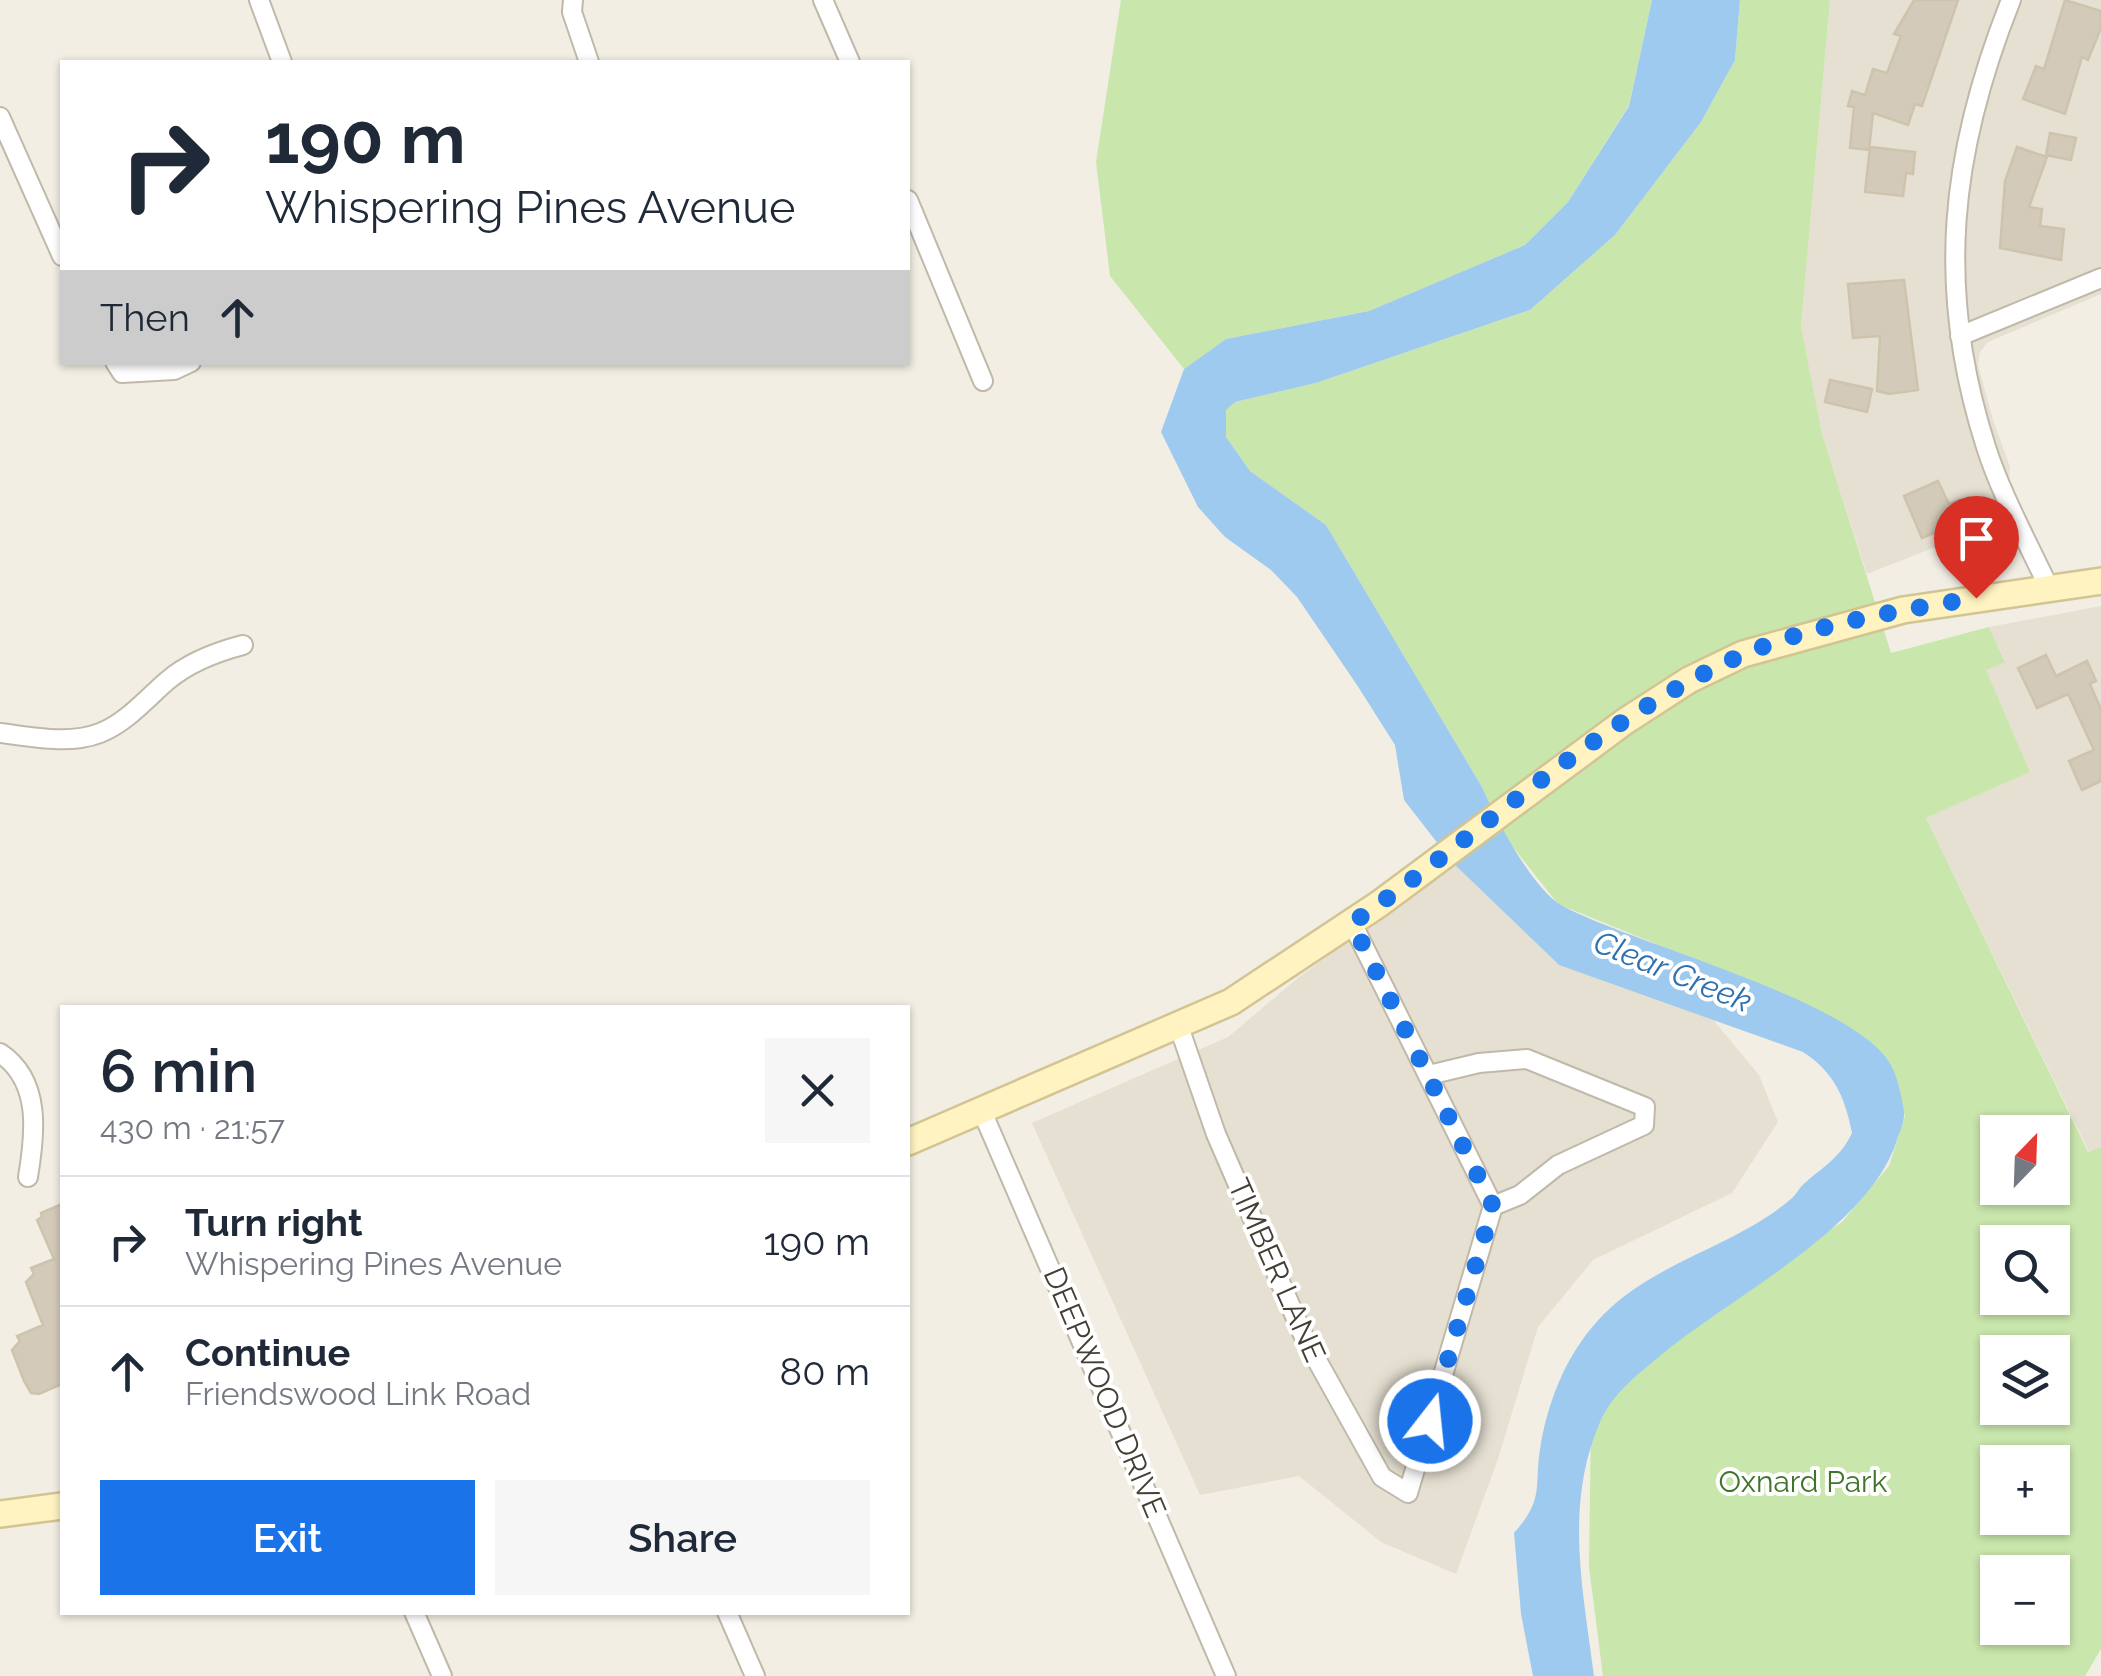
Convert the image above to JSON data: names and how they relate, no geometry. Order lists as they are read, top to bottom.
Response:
{
  "streets": {
    "street": ["TIMBER LANE", "DEEPWOOD DRIVE"]
  },
  "water": ["Clear Creek"],
  "parks": ["Oxnard Park"],
  "north": "top right",
  "page": {
    "turn": ["190 m", "Whispering Pines Avenue"],
    "then": "Then",
    "heading": ["6 min", "430 m · 21:57"],
    "map_buttons": ["+", "−"],
    "list": [
      {
        "name": "Turn right",
        "note": "Whispering Pines Avenue",
        "value": "190 m"
      },
      {
        "name": "Continue",
        "note": "Friendswood Link Road",
        "value": "80 m"
      }
    ],
    "buttons": ["Exit", "Share"]
  }
}
